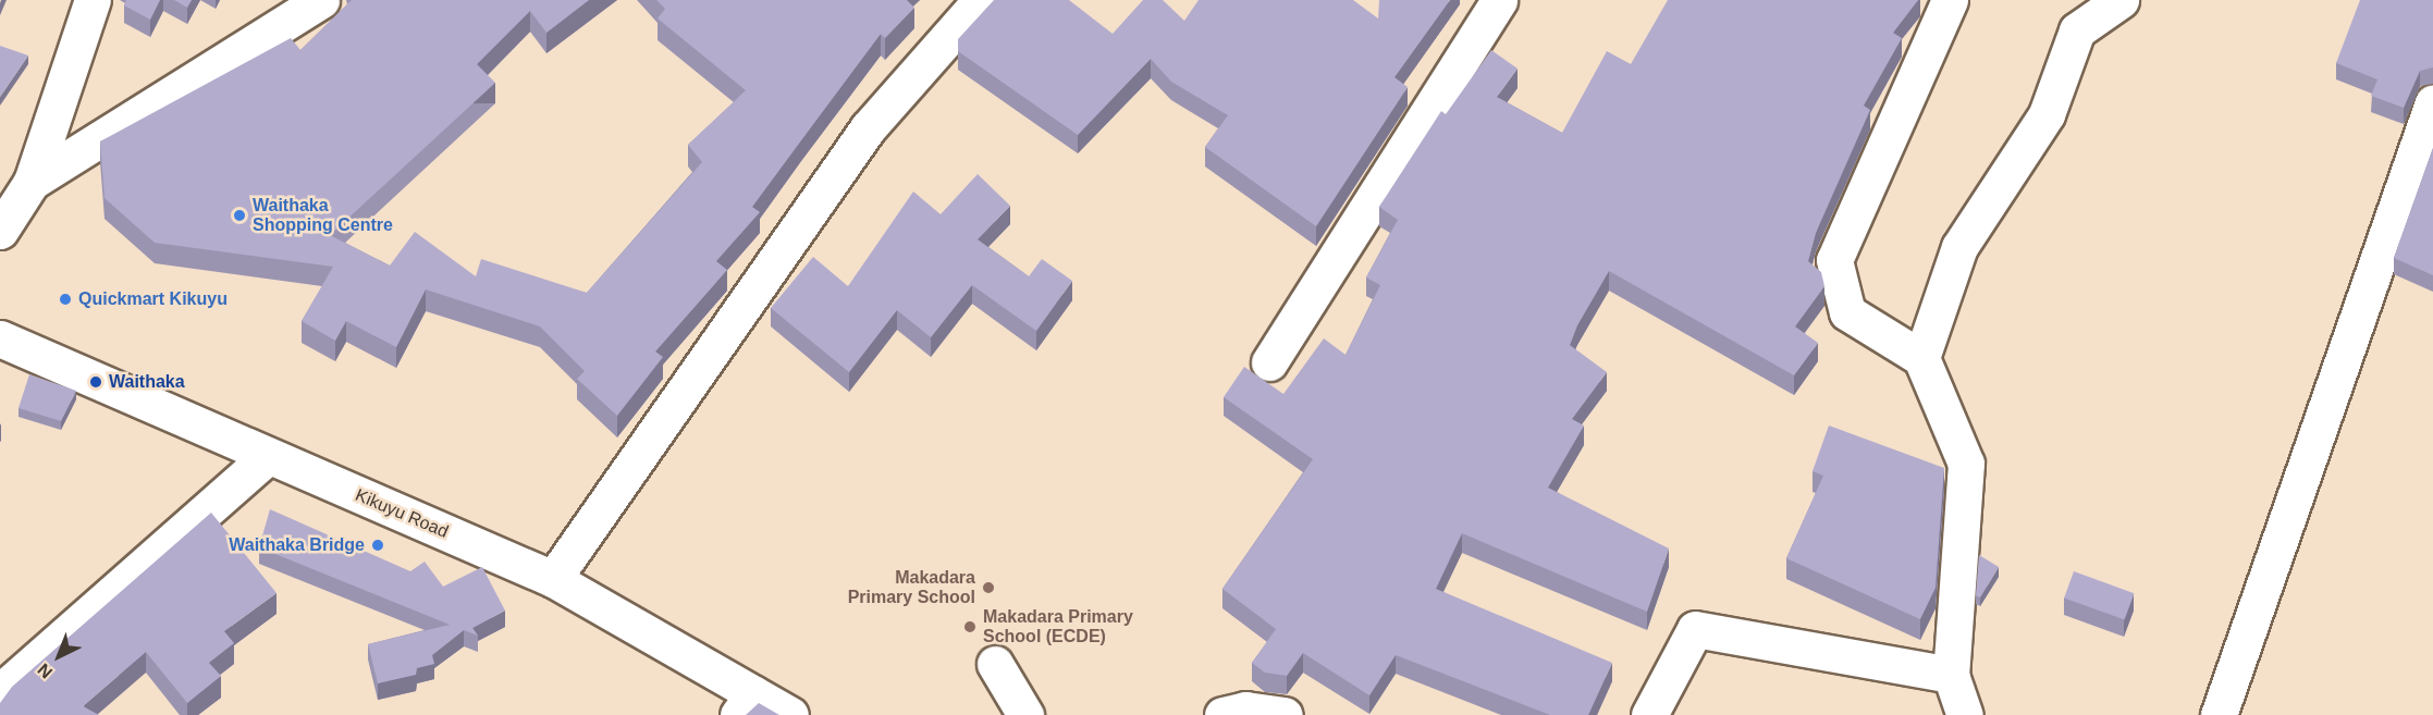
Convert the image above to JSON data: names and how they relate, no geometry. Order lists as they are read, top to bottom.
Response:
{
  "streets": {
    "street": ["Kikuyu Road"]
  },
  "places": [
    "Waithaka Shopping Centre",
    "Quickmart Kikuyu",
    "Waithaka",
    "Waithaka Bridge",
    "Makadara Primary School",
    "Makadara Primary School (ECDE)"
  ],
  "north": "bottom left"
}
